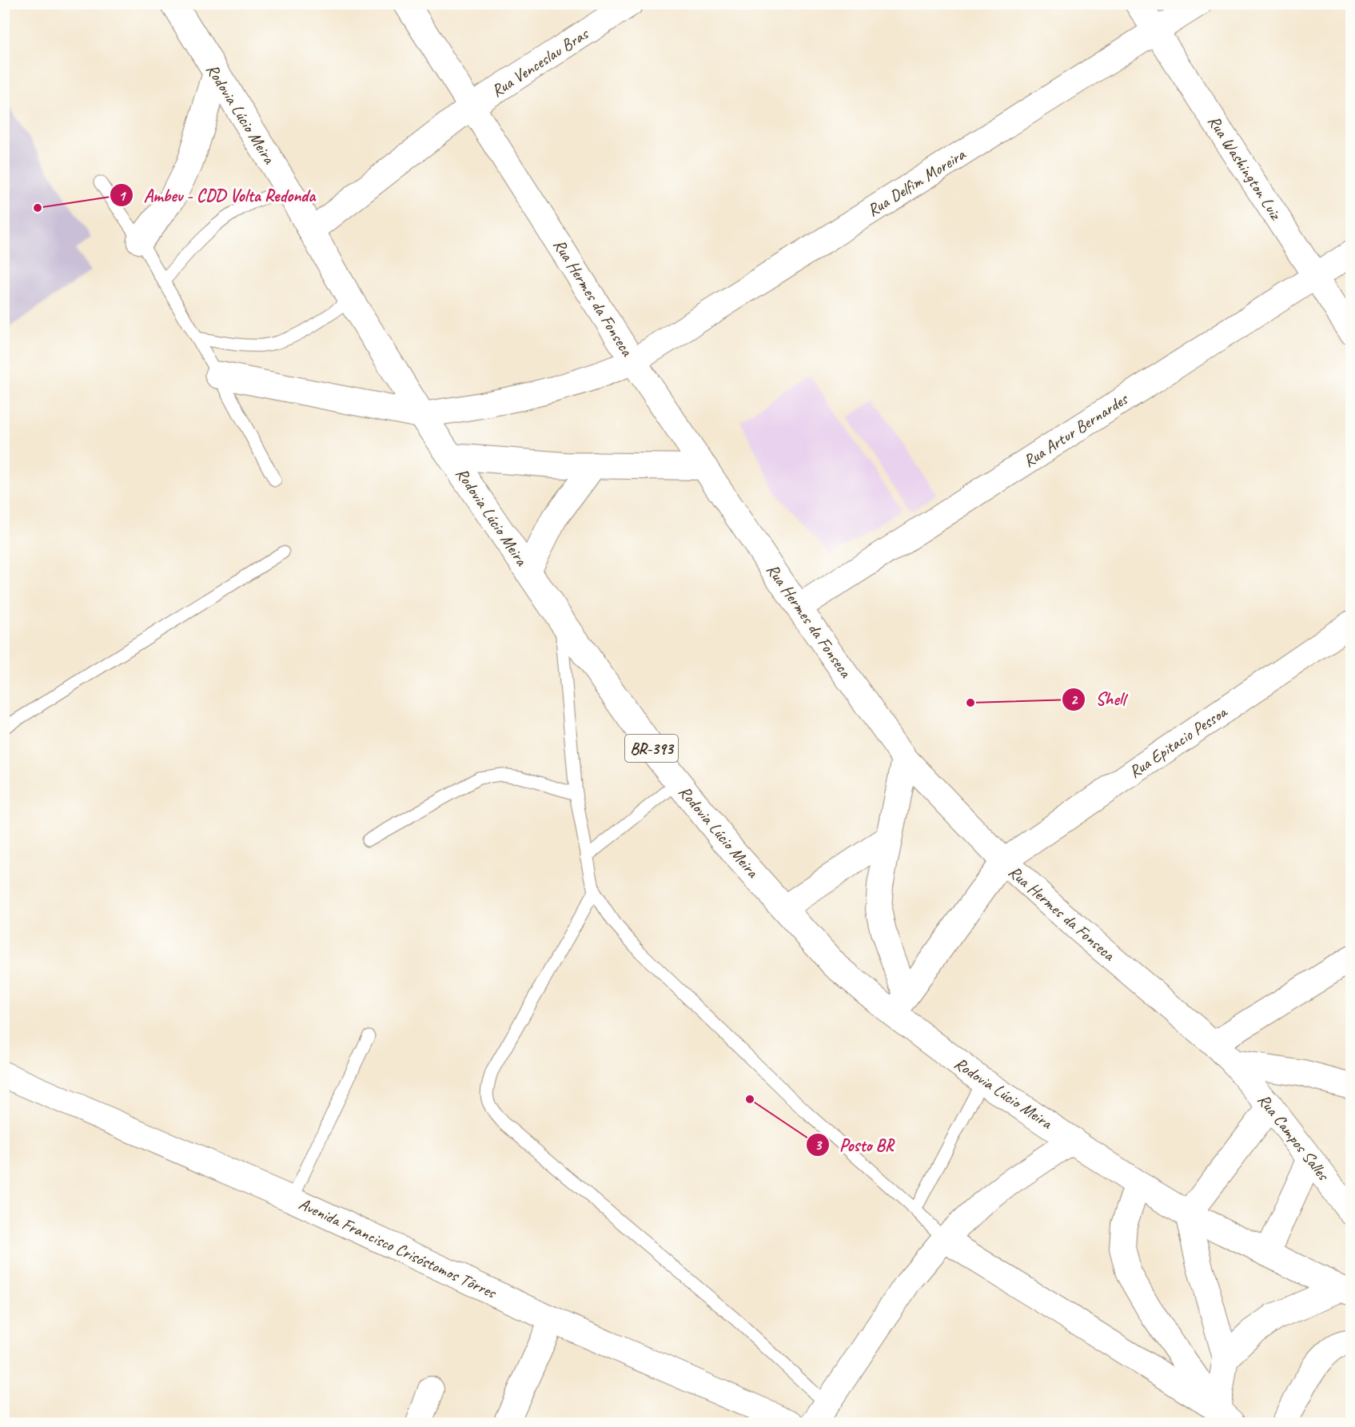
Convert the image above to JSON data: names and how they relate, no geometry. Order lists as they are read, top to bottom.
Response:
{
  "streets": {
    "highway": ["Rodovia Lúcio Meira", "BR-393"],
    "street": [
      "Rua Venceslau Bras",
      "Rua Washington Luiz",
      "Rua Delfim Moreira",
      "Rua Hermes da Fonseca",
      "Rua Artur Bernardes",
      "Rua Epitacio Pessoa",
      "Rua Campos Salles",
      "Avenida Francisco Crisóstomos Tôrres"
    ]
  },
  "crossings": [
    ["Rua Venceslau Bras", "Rodovia Lúcio Meira"],
    ["Rua Venceslau Bras", "Rua Hermes da Fonseca"],
    ["Rodovia Lúcio Meira", "Rua Delfim Moreira"],
    ["Rodovia Lúcio Meira", "Rua Epitacio Pessoa"],
    ["Rua Washington Luiz", "Rua Delfim Moreira"],
    ["Rua Washington Luiz", "Rua Artur Bernardes"],
    ["Rua Delfim Moreira", "Rua Hermes da Fonseca"],
    ["Rua Hermes da Fonseca", "Rua Artur Bernardes"],
    ["Rua Hermes da Fonseca", "Rua Epitacio Pessoa"],
    ["Rua Hermes da Fonseca", "Rua Campos Salles"]
  ],
  "places": ["Ambev - CDD Volta Redonda", "Shell", "Posto BR"]
}
